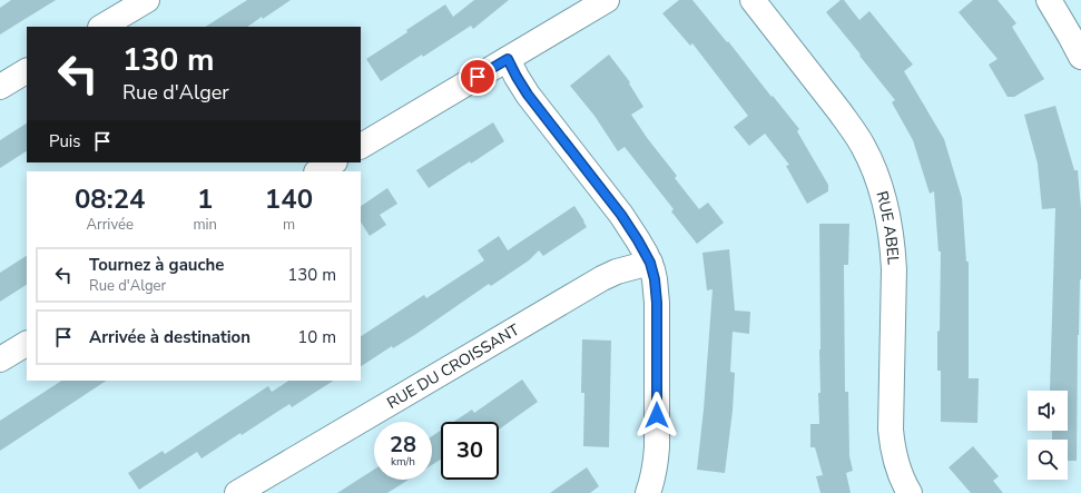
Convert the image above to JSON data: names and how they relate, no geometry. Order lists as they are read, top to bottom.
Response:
{
  "streets": {
    "street": ["RUE ABEL", "RUE DU CROISSANT"]
  },
  "page": {
    "turn": ["130 m", "Rue d'Alger"],
    "then": "Puis",
    "eta": [
      "08:24",
      "Arrivée",
      "1",
      "min",
      "140",
      "m"
    ],
    "list": [
      {
        "name": "Tournez à gauche",
        "note": "Rue d'Alger",
        "value": "130 m"
      },
      {
        "name": "Arrivée à destination",
        "value": "10 m"
      }
    ],
    "speed": "28 km/h",
    "limit": "30"
  }
}
